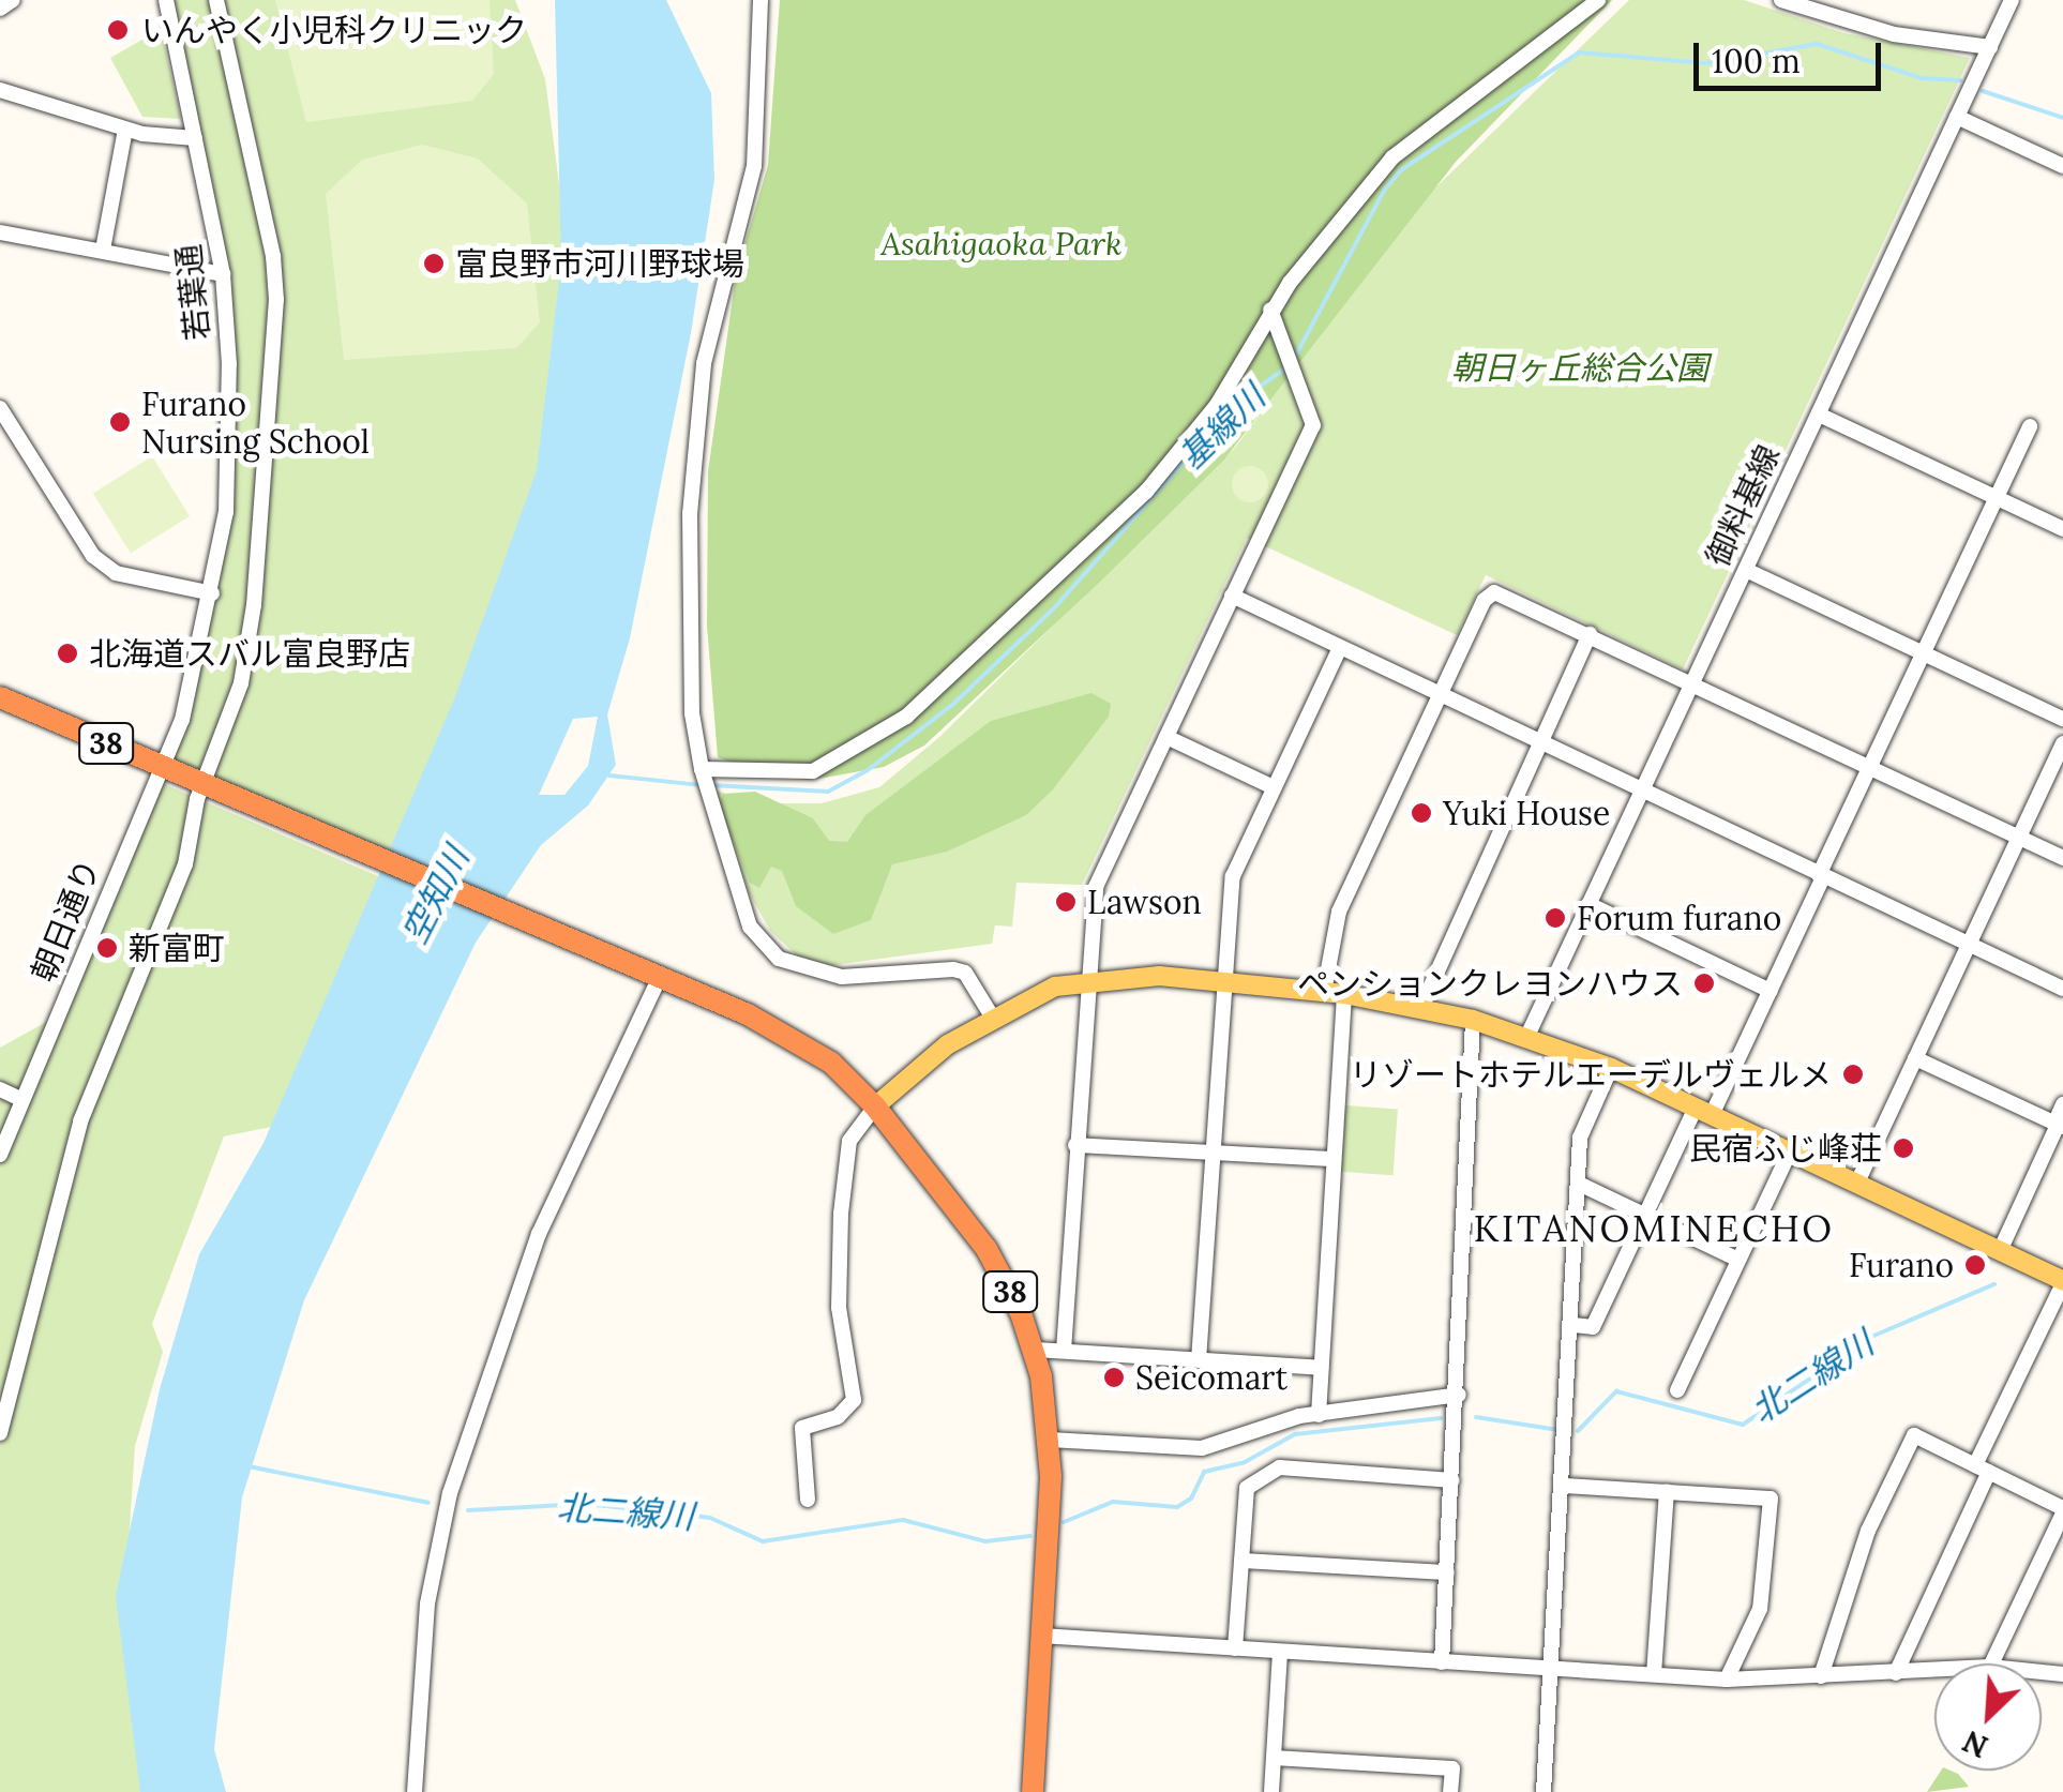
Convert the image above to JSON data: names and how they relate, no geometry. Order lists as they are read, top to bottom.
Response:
{
  "streets": {
    "highway": ["38"],
    "street": ["若葉通", "御料基線", "朝日通り"]
  },
  "crossings": [
    ["若葉通", "38"],
    ["若葉通", "朝日通り"],
    ["38", "朝日通り"]
  ],
  "districts": ["KITANOMINECHO"],
  "water": ["基線川", "空知川", "北二線川"],
  "parks": ["Asahigaoka Park", "朝日ヶ丘総合公園"],
  "places": [
    "いんやく小児科クリニック",
    "富良野市河川野球場",
    "Furano Nursing School",
    "北海道スバル富良野店",
    "Yuki House",
    "Lawson",
    "Forum furano",
    "新富町",
    "ペンションクレヨンハウス",
    "リゾートホテルエーデルヴェルメ",
    "民宿ふじ峰荘",
    "Furano",
    "Seicomart"
  ],
  "scale_bar": "100 m",
  "north": "bottom left"
}
